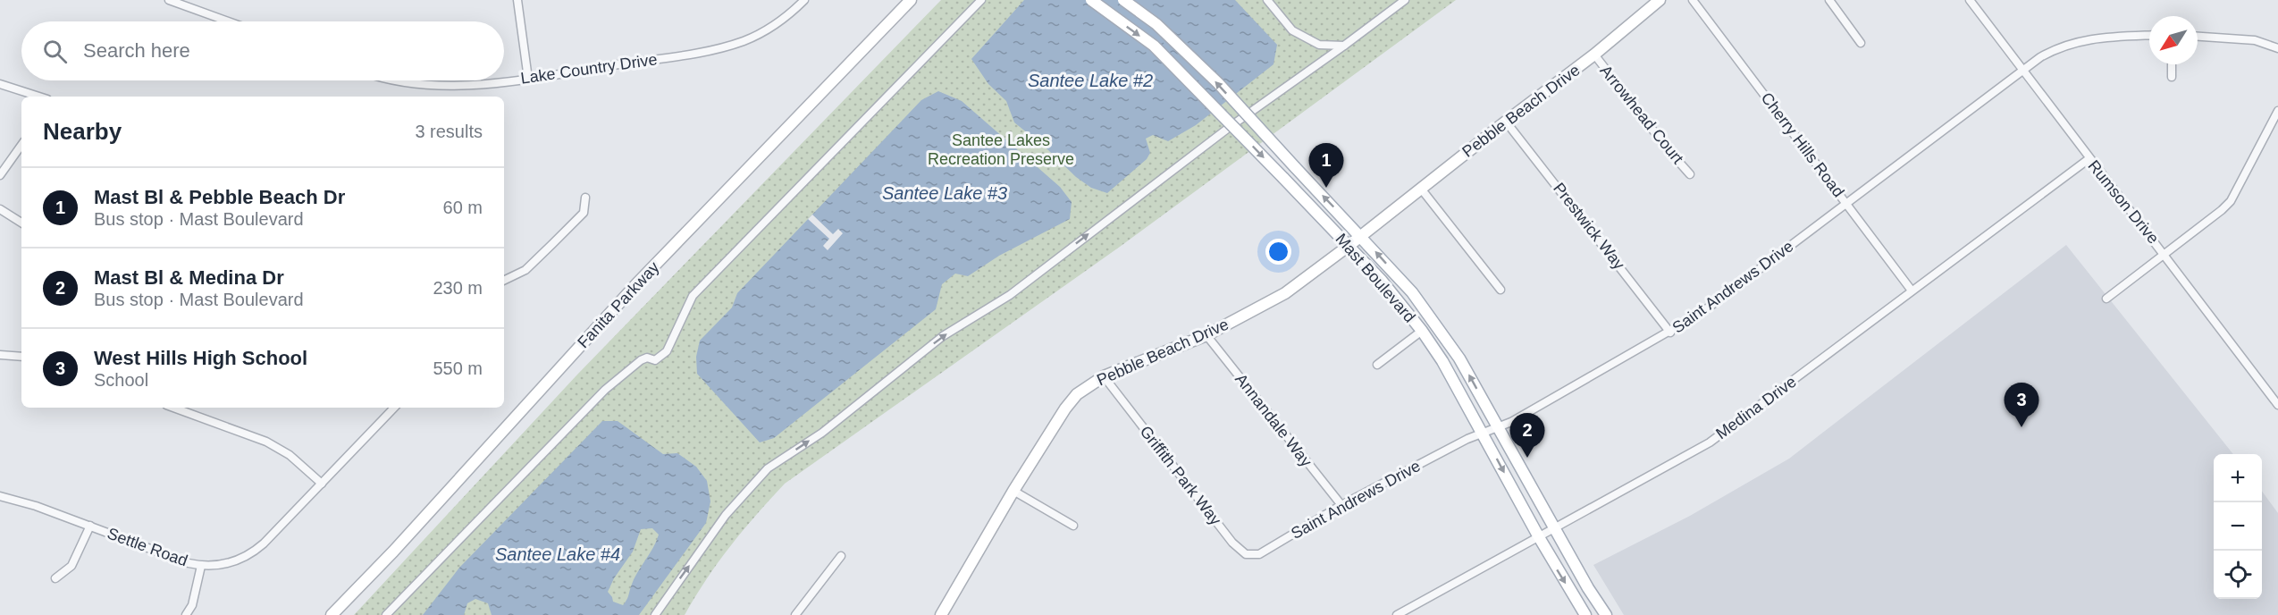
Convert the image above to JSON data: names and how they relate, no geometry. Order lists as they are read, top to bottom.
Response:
{
  "streets": {
    "street": [
      "Lake Country Drive",
      "Pebble Beach Drive",
      "Arrowhead Court",
      "Cherry Hills Road",
      "Rumson Drive",
      "Prestwick Way",
      "Mast Boulevard",
      "Saint Andrews Drive",
      "Fanita Parkway",
      "Medina Drive",
      "Annandale Way",
      "Griffith Park Way",
      "Settle Road"
    ]
  },
  "crossings": [
    ["Pebble Beach Drive", "Arrowhead Court"],
    ["Pebble Beach Drive", "Prestwick Way"],
    ["Pebble Beach Drive", "Mast Boulevard"],
    ["Pebble Beach Drive", "Annandale Way"],
    ["Pebble Beach Drive", "Griffith Park Way"],
    ["Cherry Hills Road", "Saint Andrews Drive"],
    ["Cherry Hills Road", "Medina Drive"],
    ["Rumson Drive", "Saint Andrews Drive"],
    ["Rumson Drive", "Medina Drive"],
    ["Prestwick Way", "Saint Andrews Drive"],
    ["Mast Boulevard", "Saint Andrews Drive"],
    ["Mast Boulevard", "Medina Drive"],
    ["Saint Andrews Drive", "Annandale Way"],
    ["Saint Andrews Drive", "Griffith Park Way"]
  ],
  "water": ["Santee Lake #2", "Santee Lake #3", "Santee Lake #4"],
  "parks": ["Santee Lakes Recreation Preserve"],
  "north": "bottom left",
  "page": {
    "search": "Search here",
    "heading": ["Nearby", "3 results"],
    "pins": ["1", "3", "2"],
    "list": [
      {
        "mark": "1",
        "name": "Mast Bl & Pebble Beach Dr",
        "note": "Bus stop · Mast Boulevard",
        "value": "60 m"
      },
      {
        "mark": "2",
        "name": "Mast Bl & Medina Dr",
        "note": "Bus stop · Mast Boulevard",
        "value": "230 m"
      },
      {
        "mark": "3",
        "name": "West Hills High School",
        "note": "School",
        "value": "550 m"
      }
    ],
    "map_buttons": ["+", "−"]
  }
}
